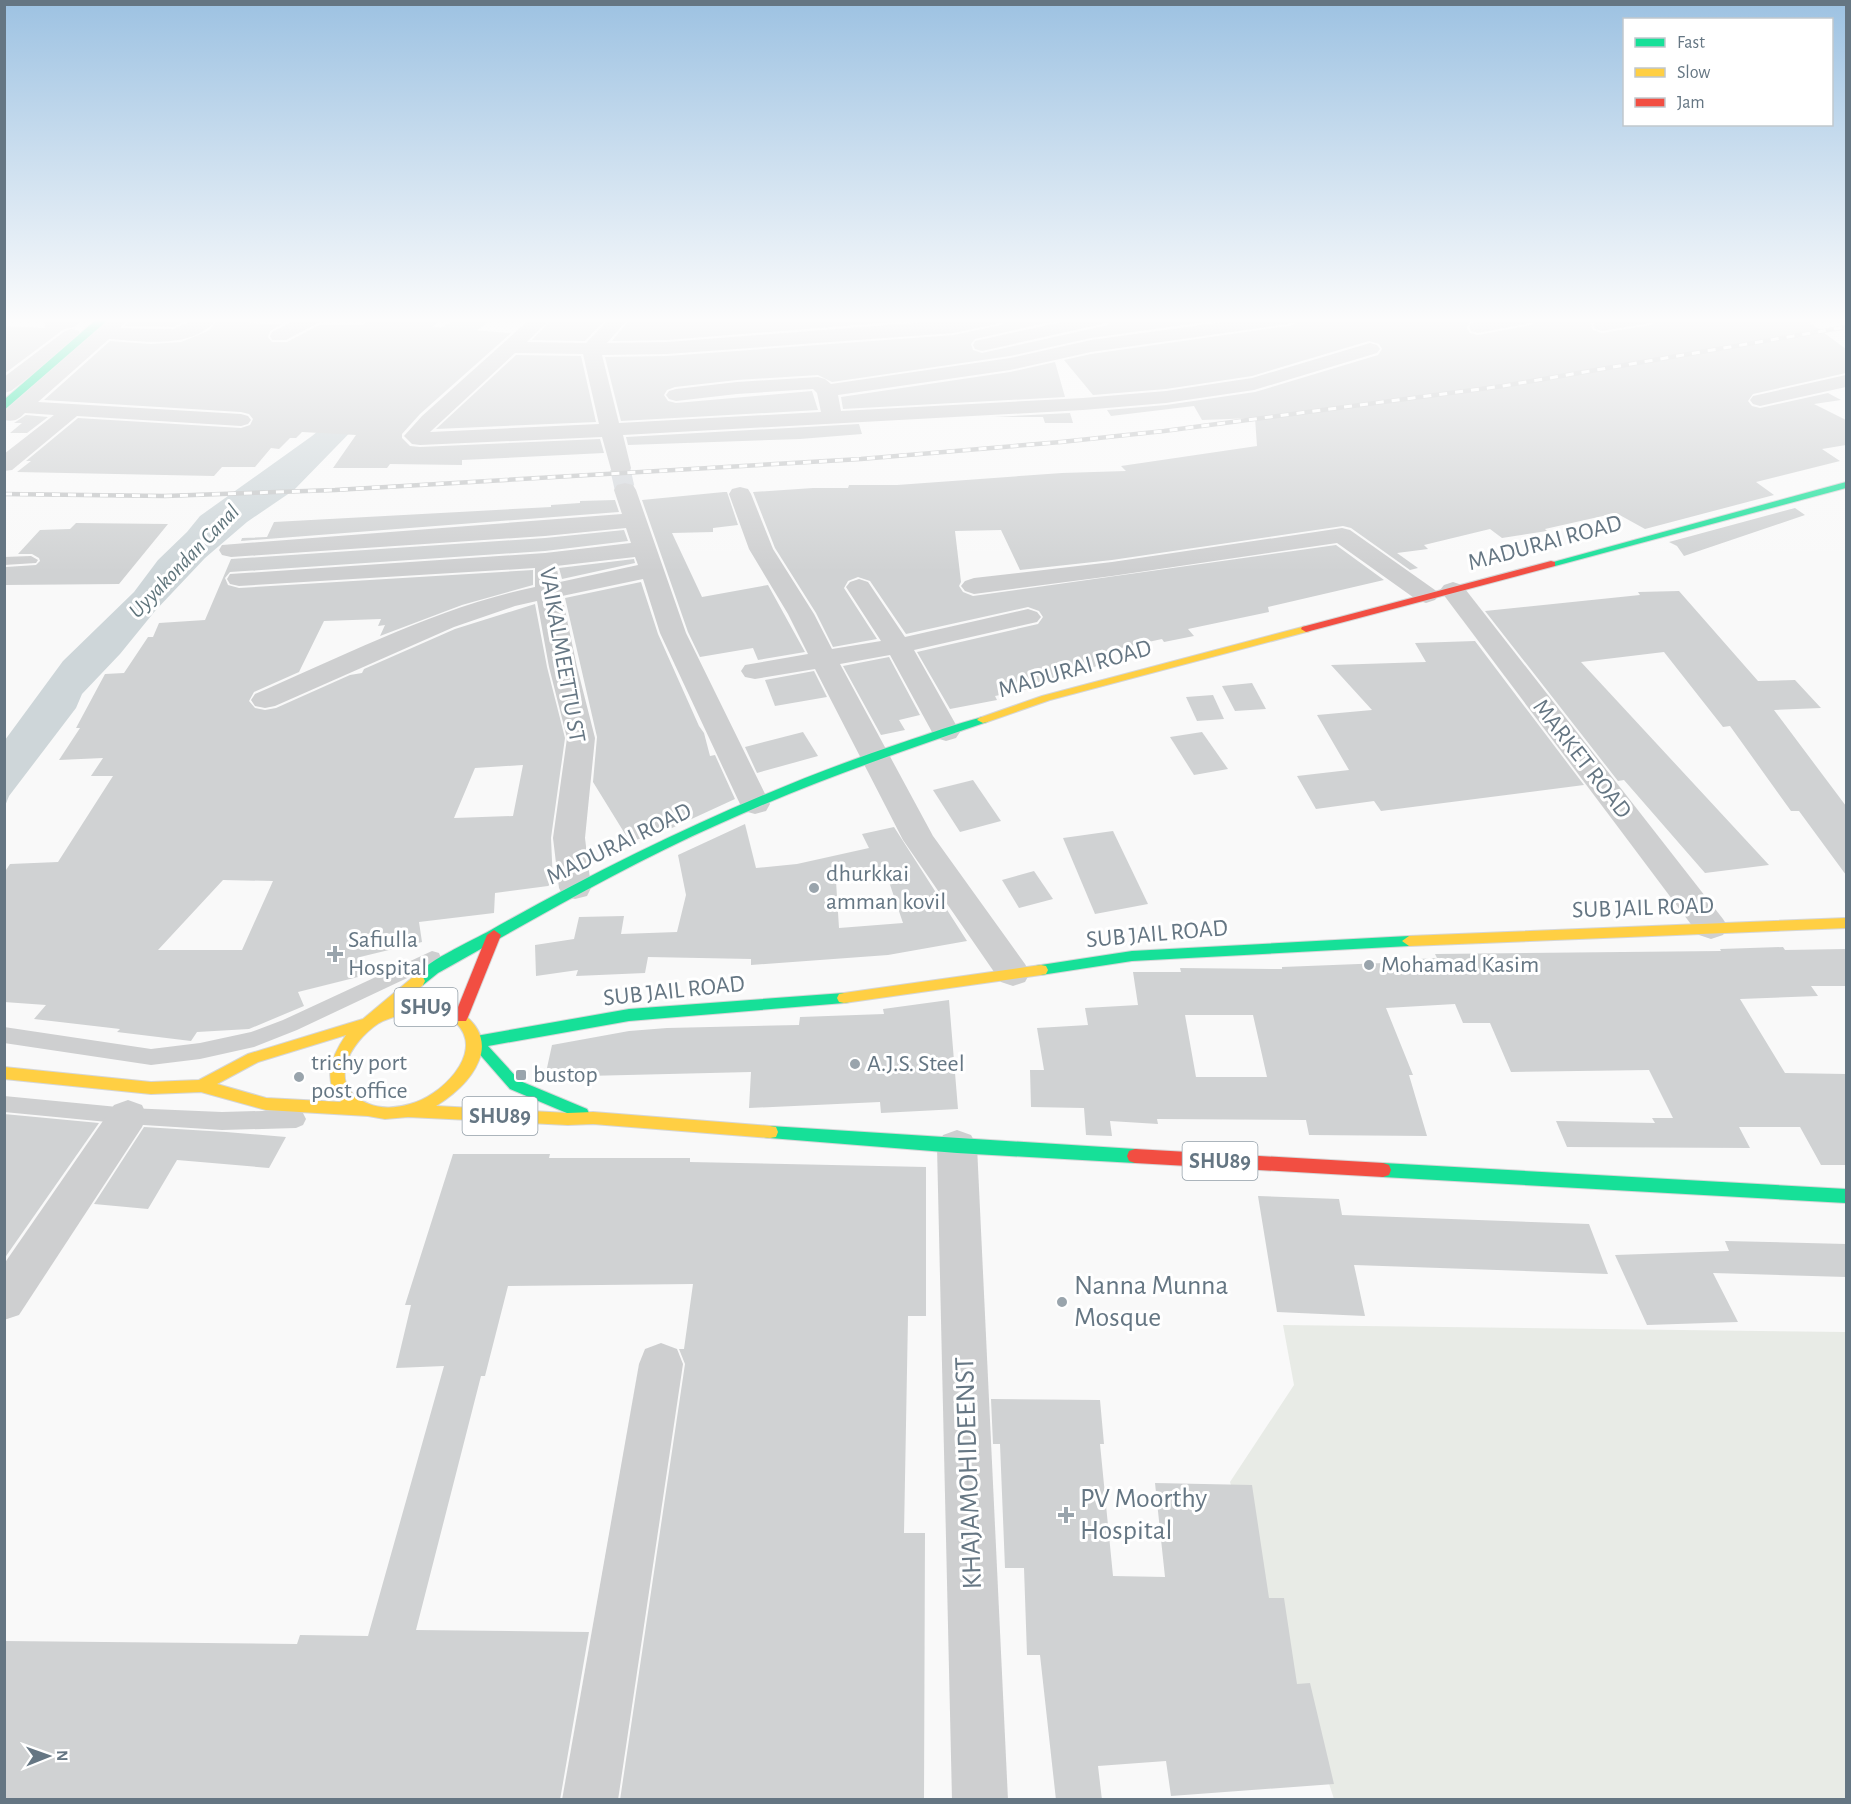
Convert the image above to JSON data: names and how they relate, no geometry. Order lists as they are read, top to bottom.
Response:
{
  "streets": {
    "main road": [
      "MADURAI ROAD",
      "SUB JAIL ROAD",
      "SHU9",
      "SHU89"
    ],
    "street": ["VAIKALMEETTU ST", "MARKET ROAD", "KHAJAMOHIDEENST"]
  },
  "crossings": [
    ["MADURAI ROAD", "VAIKALMEETTU ST"],
    ["MADURAI ROAD", "MARKET ROAD"],
    ["MADURAI ROAD", "SUB JAIL ROAD"],
    ["MADURAI ROAD", "SHU9"],
    ["MADURAI ROAD", "SHU89"],
    ["MARKET ROAD", "SUB JAIL ROAD"],
    ["SUB JAIL ROAD", "SHU9"],
    ["SUB JAIL ROAD", "SHU89"],
    ["SHU9", "SHU89"],
    ["SHU89", "KHAJAMOHIDEENST"]
  ],
  "water": ["Uyyakondan Canal"],
  "places": {
    "other": [
      "dhurkkai amman kovil",
      "Mohamad Kasim",
      "A.J.S. Steel",
      "trichy port post office",
      "Nanna Munna Mosque"
    ],
    "health": ["Safiulla Hospital", "PV Moorthy Hospital"],
    "transit": ["bustop"]
  },
  "legend": ["Fast", "Slow", "Jam"],
  "north": "right"
}
